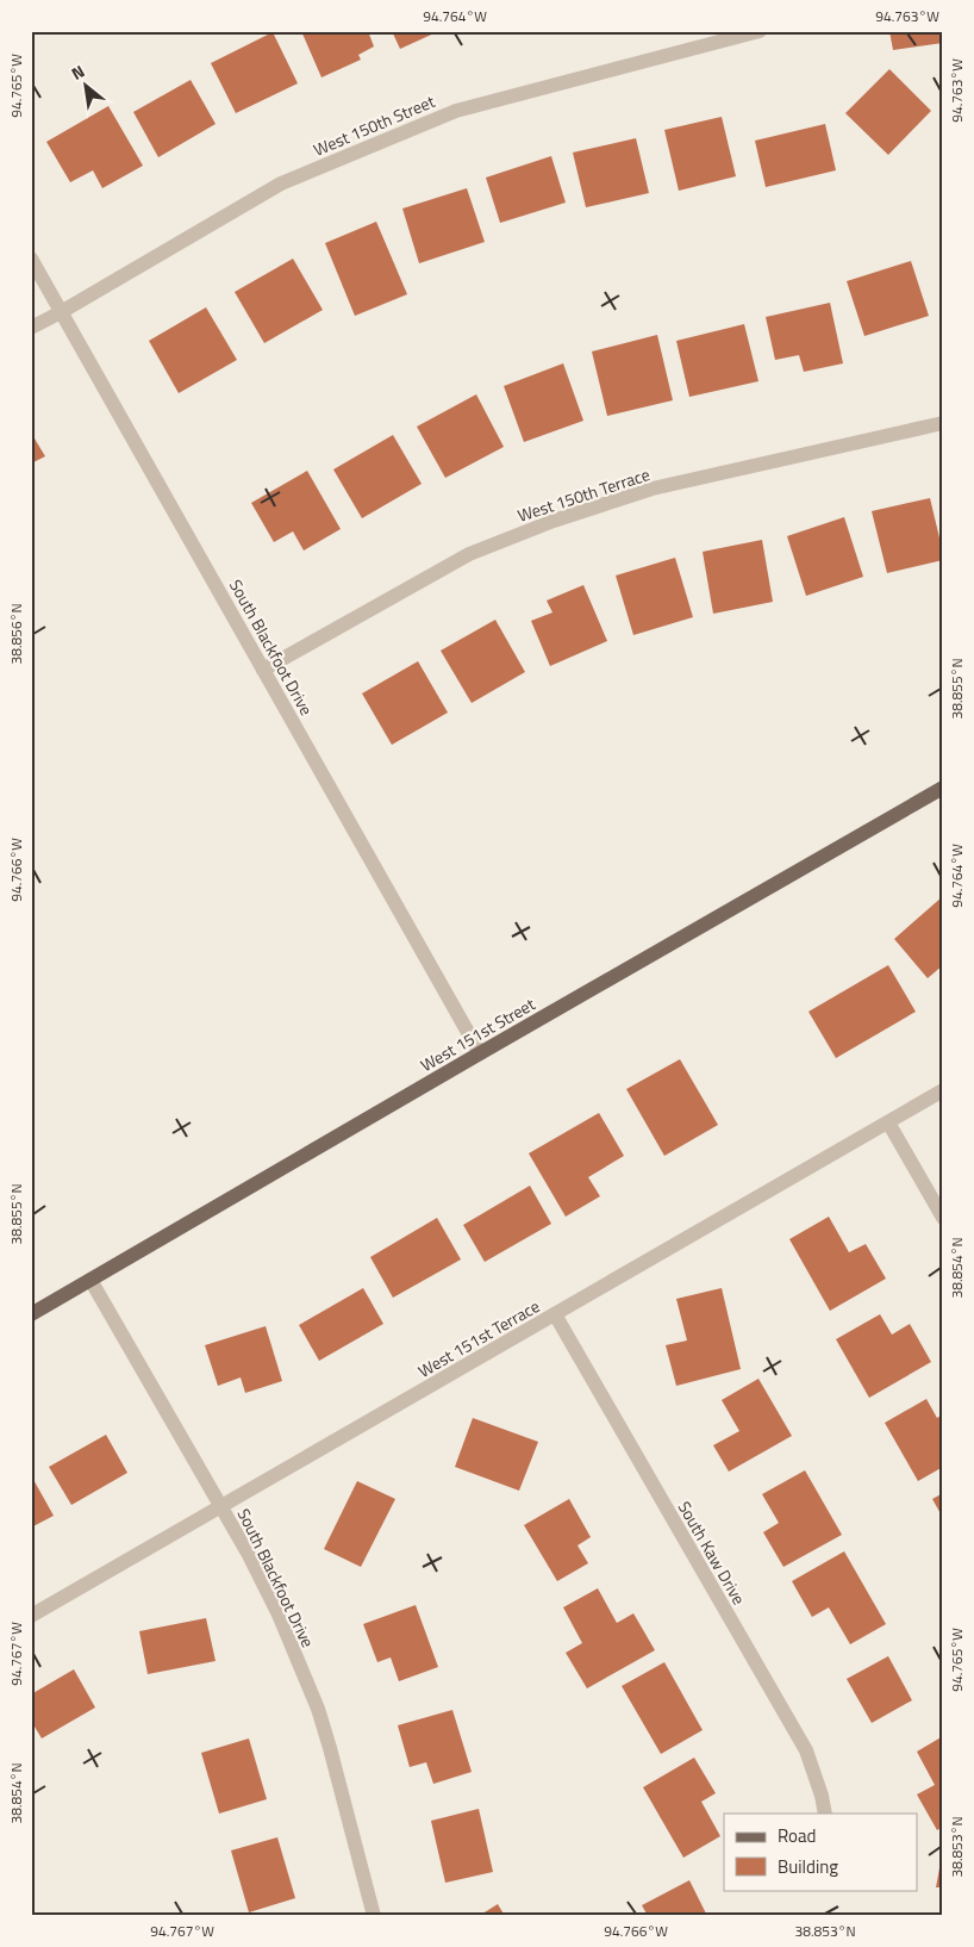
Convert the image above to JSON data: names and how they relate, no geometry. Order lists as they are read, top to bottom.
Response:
{
  "streets": {
    "main road": ["West 151st Street"],
    "street": [
      "West 150th Street",
      "West 150th Terrace",
      "South Blackfoot Drive",
      "West 151st Terrace",
      "South Kaw Drive"
    ]
  },
  "crossings": [
    ["West 150th Street", "South Blackfoot Drive"],
    ["West 150th Terrace", "South Blackfoot Drive"],
    ["South Blackfoot Drive", "West 151st Street"],
    ["South Blackfoot Drive", "West 151st Terrace"],
    ["West 151st Terrace", "South Kaw Drive"]
  ],
  "legend": ["Road", "Building"],
  "north": "top left",
  "coordinates": [
    "94.764°W",
    "94.763°W",
    "94.765°W",
    "38.856°N",
    "38.855°N",
    "94.766°W",
    "38.854°N",
    "94.767°W",
    "38.853°N"
  ]
}
